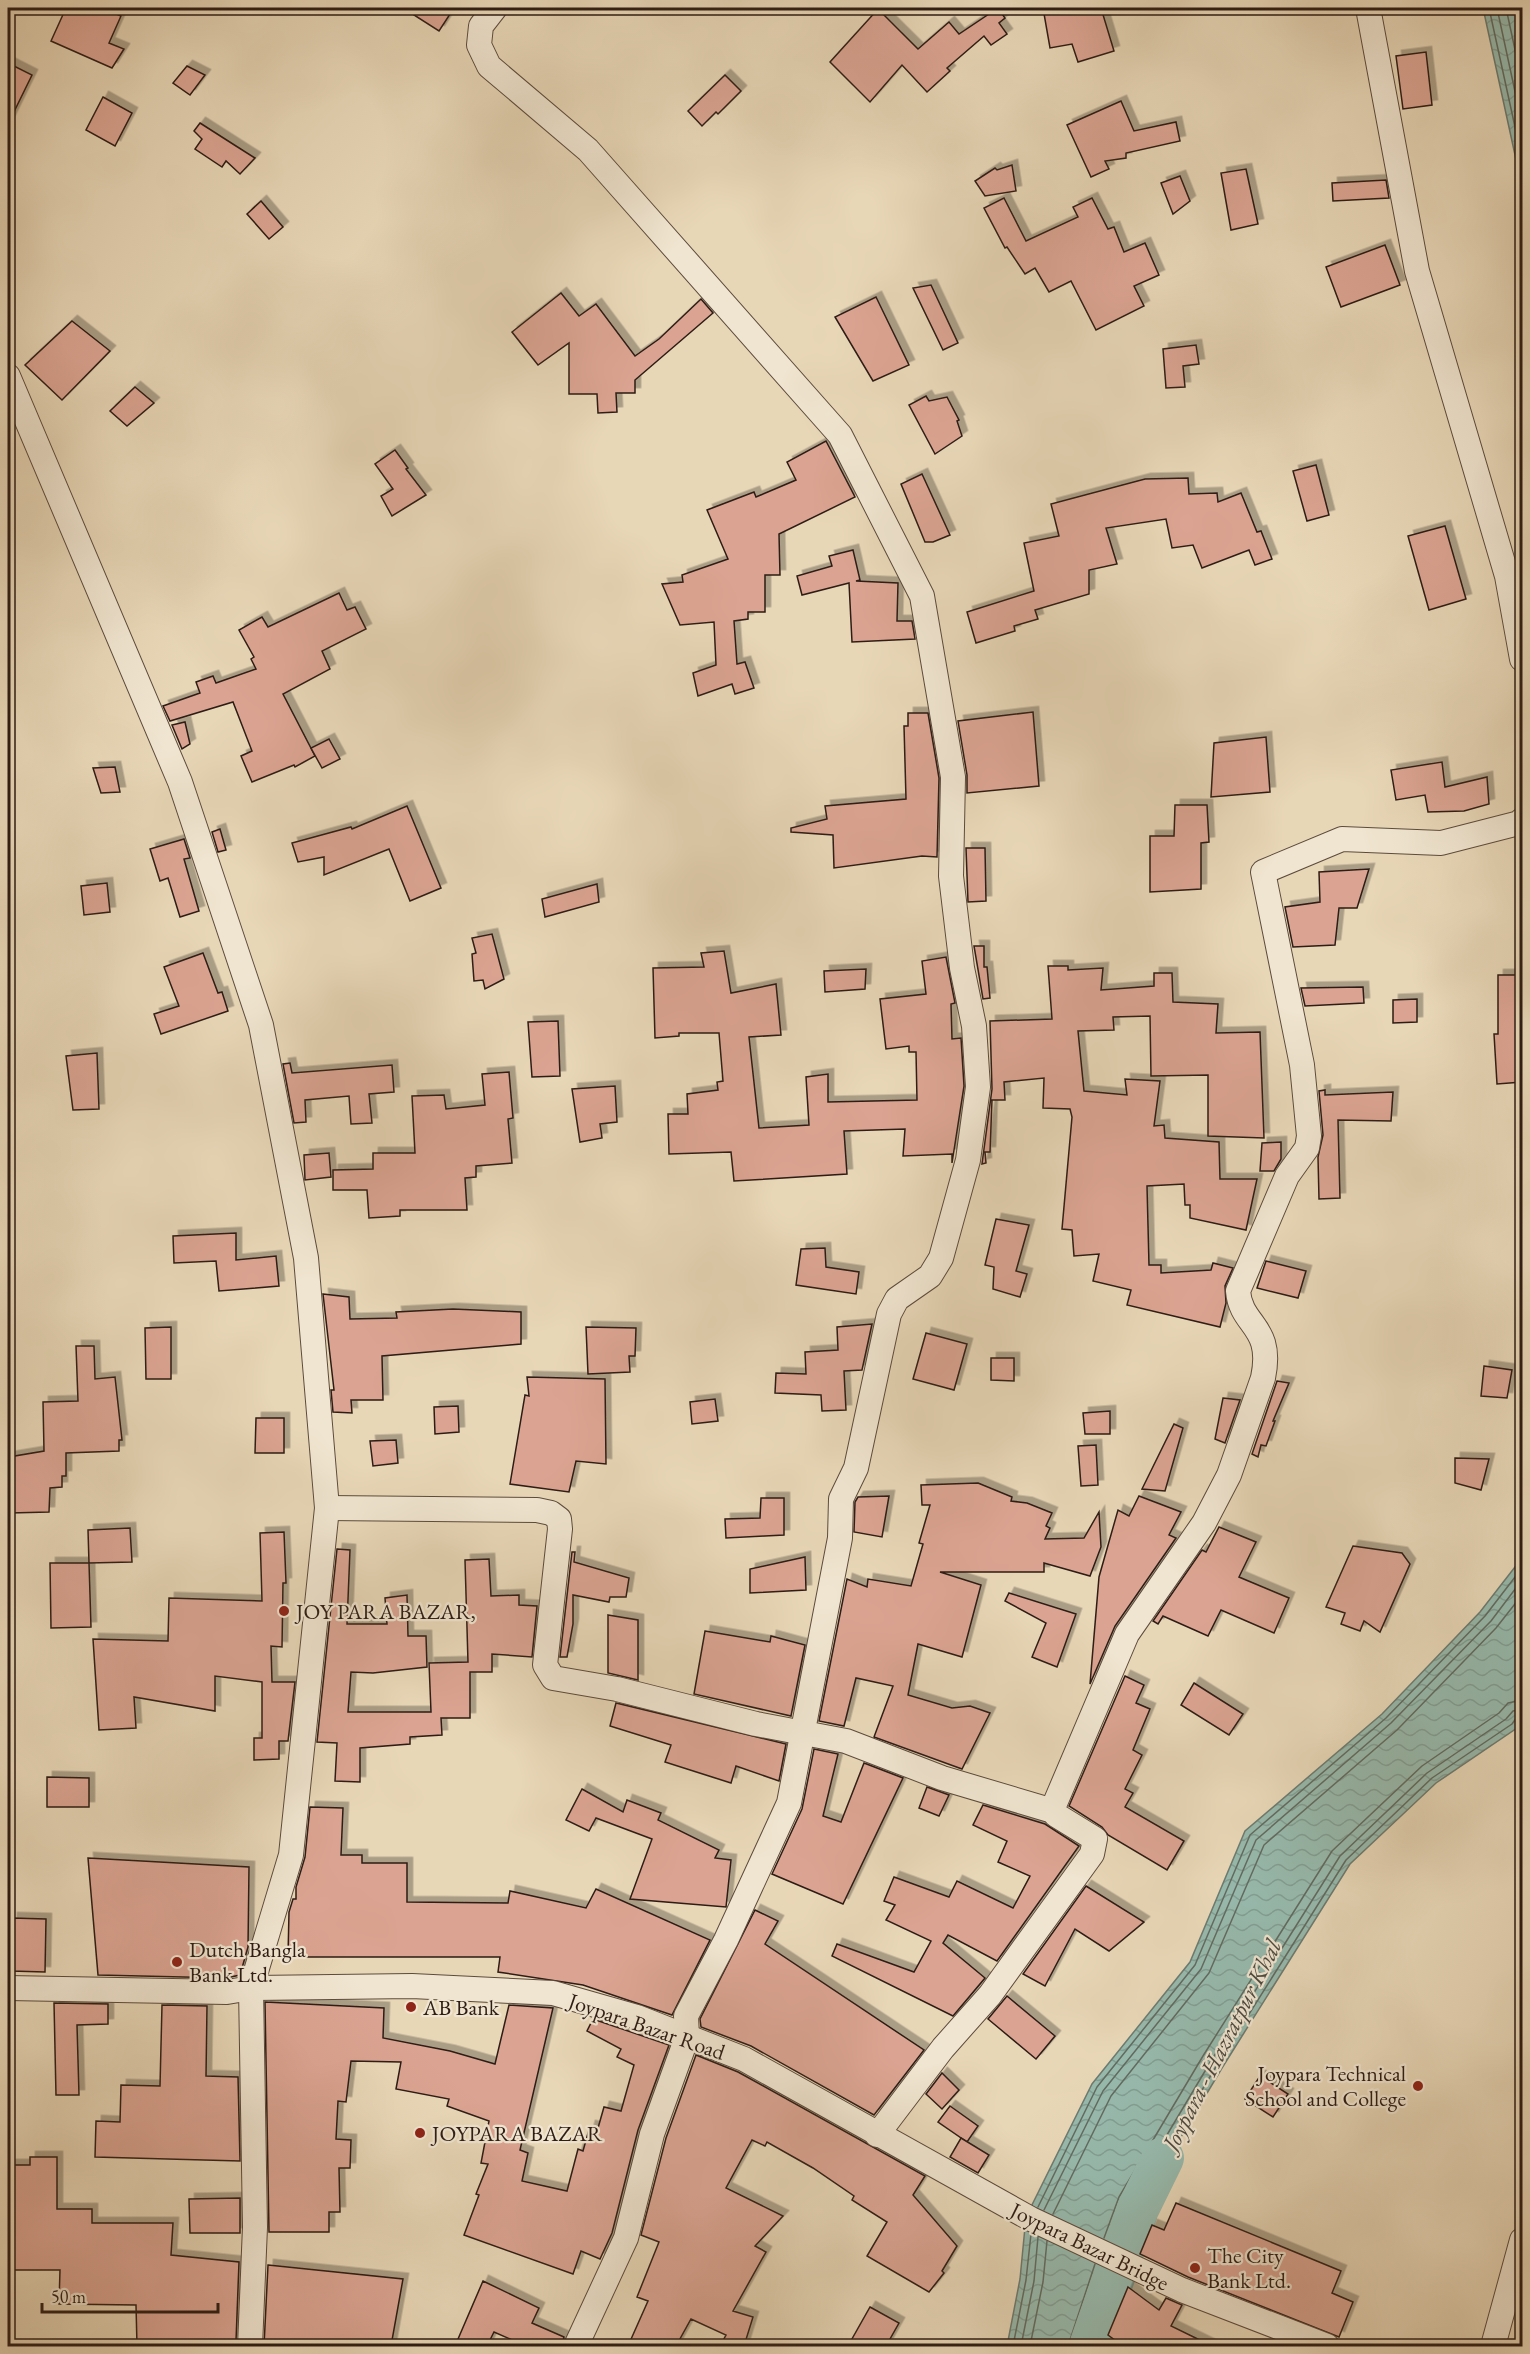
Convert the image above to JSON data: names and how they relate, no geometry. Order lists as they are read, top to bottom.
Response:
{
  "streets": {
    "street": ["Joypara Bazar Road", "Joypara Bazar Bridge"]
  },
  "crossings": [
    ["Joypara Bazar Road", "Joypara Bazar Bridge"]
  ],
  "water": ["Joypara - Hazratpur Khal"],
  "places": [
    "JOY PARA BAZAR,",
    "Dutch Bangla Bank Ltd.",
    "AB Bank",
    "Joypara Technical School and College",
    "JOYPARA BAZAR",
    "The City Bank Ltd."
  ],
  "scale_bar": "50 m"
}
